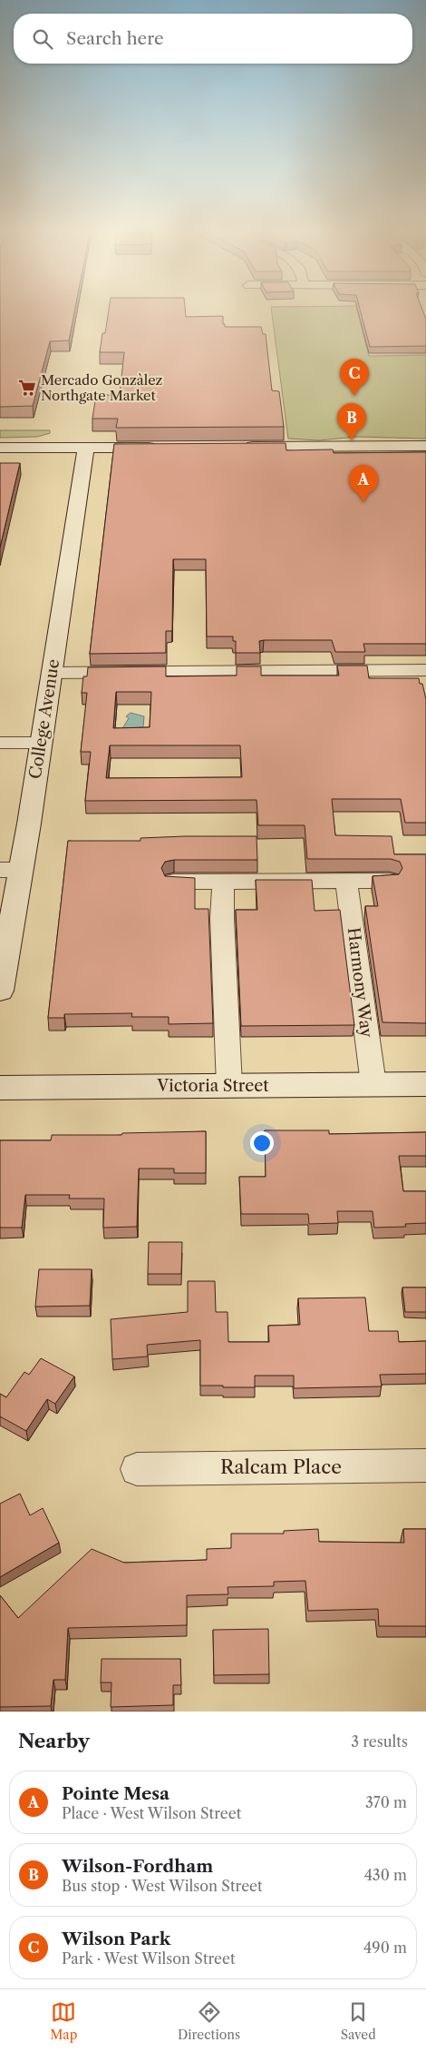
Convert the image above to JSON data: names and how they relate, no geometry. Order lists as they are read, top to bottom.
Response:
{
  "streets": {
    "street": [
      "College Avenue",
      "Harmony Way",
      "Victoria Street",
      "Ralcam Place"
    ]
  },
  "crossings": [
    ["Harmony Way", "Victoria Street"]
  ],
  "places": {
    "supermarket": ["Mercado Gonzàlez Northgate Market"]
  },
  "page": {
    "search": "Search here",
    "pins": ["C", "B", "A"],
    "heading": ["Nearby", "3 results"],
    "list": [
      {
        "mark": "A",
        "name": "Pointe Mesa",
        "note": "Place · West Wilson Street",
        "value": "370 m"
      },
      {
        "mark": "B",
        "name": "Wilson-Fordham",
        "note": "Bus stop · West Wilson Street",
        "value": "430 m"
      },
      {
        "mark": "C",
        "name": "Wilson Park",
        "note": "Park · West Wilson Street",
        "value": "490 m"
      }
    ],
    "nav": ["Map", "Directions", "Saved"]
  }
}
